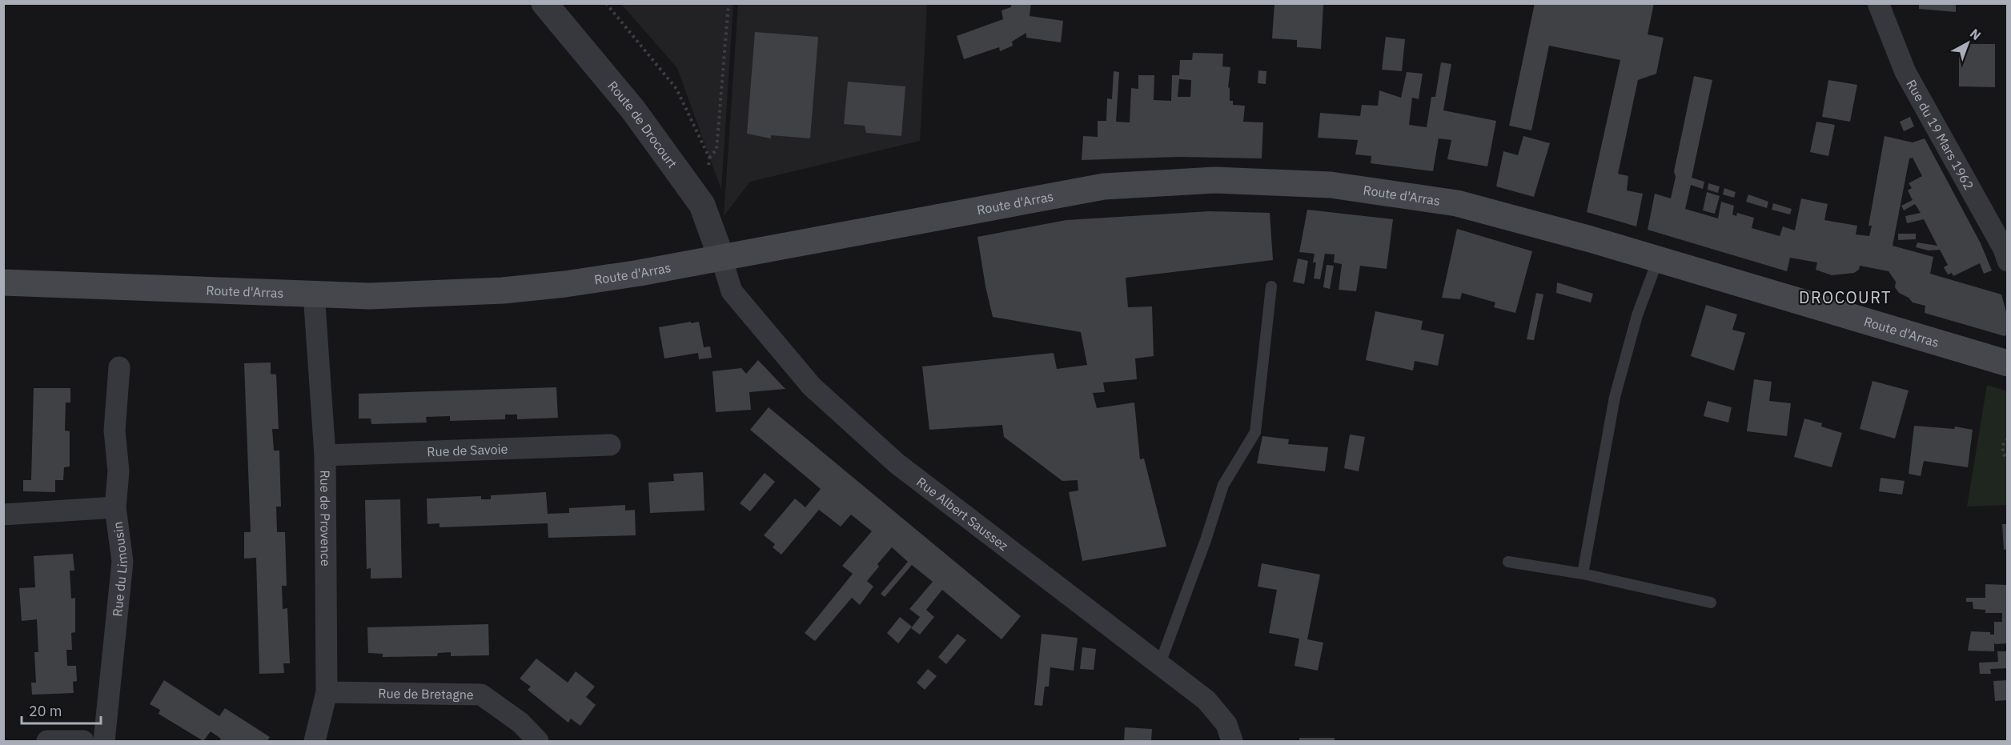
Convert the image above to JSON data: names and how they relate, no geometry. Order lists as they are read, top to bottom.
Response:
{
  "streets": {
    "main road": ["Route d'Arras"],
    "street": [
      "Route de Drocourt",
      "Rue du 19 Mars 1962",
      "Rue de Savoie",
      "Rue Albert Saussez",
      "Rue de Provence",
      "Rue du Limousin",
      "Rue de Bretagne"
    ]
  },
  "crossings": [
    ["Route de Drocourt", "Route d'Arras"],
    ["Route de Drocourt", "Rue Albert Saussez"],
    ["Route d'Arras", "Rue Albert Saussez"],
    ["Route d'Arras", "Rue de Provence"],
    ["Rue de Savoie", "Rue de Provence"],
    ["Rue de Provence", "Rue de Bretagne"]
  ],
  "districts": ["DROCOURT"],
  "scale_bar": "20 m",
  "north": "top right"
}
